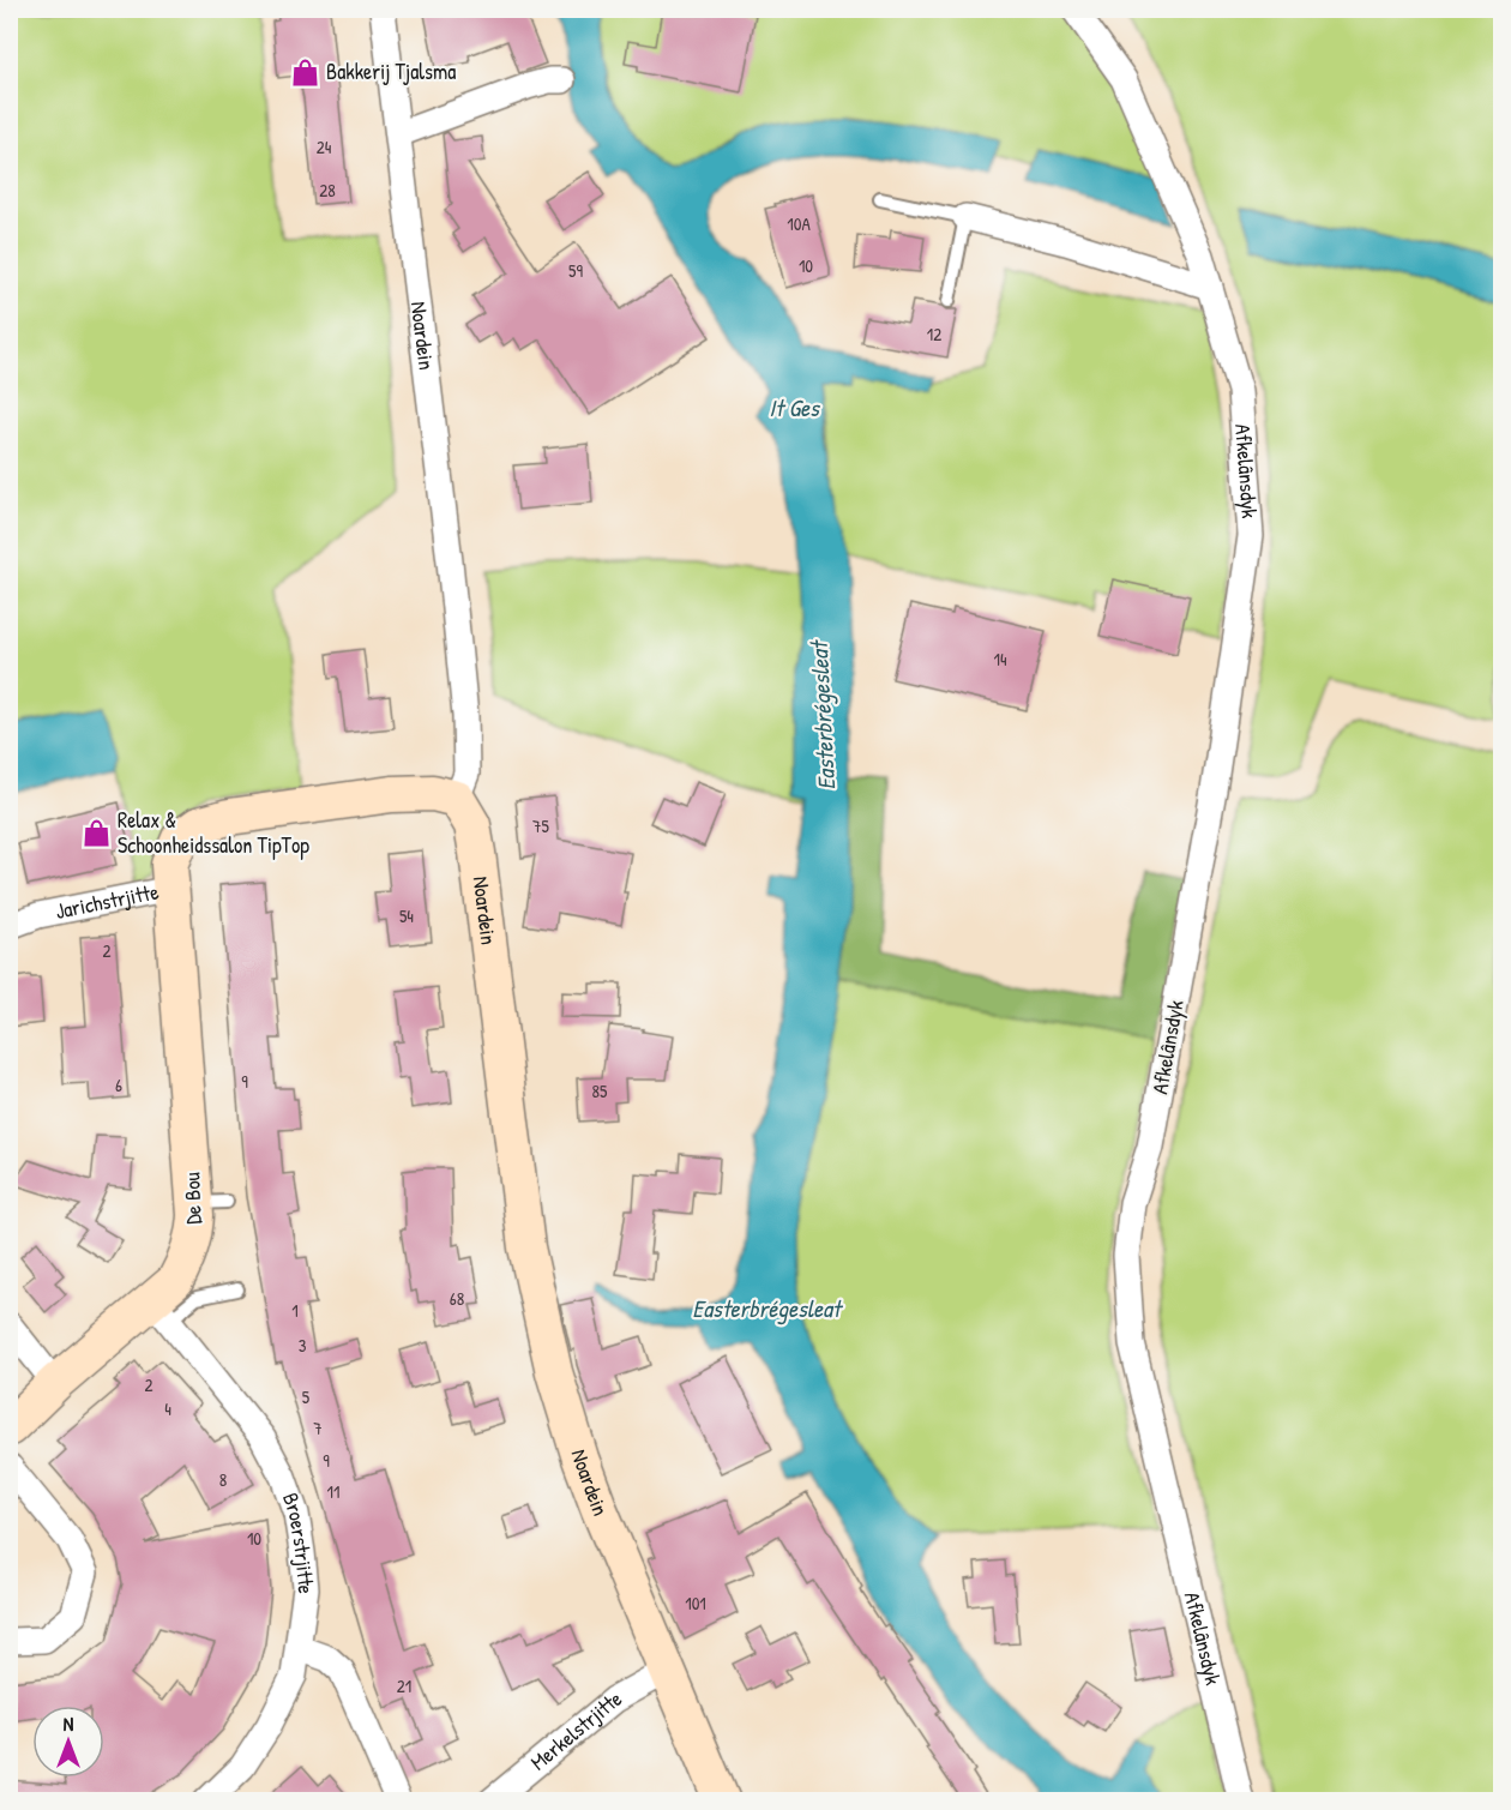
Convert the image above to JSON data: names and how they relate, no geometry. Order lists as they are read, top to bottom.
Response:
{
  "streets": {
    "street": [
      "Noardein",
      "Afkelânsdyk",
      "Jarichstrjitte",
      "De Bou",
      "Broerstrjitte",
      "Merkelstrjitte"
    ]
  },
  "crossings": [
    ["Noardein", "Jarichstrjitte"],
    ["Noardein", "Merkelstrjitte"],
    ["Jarichstrjitte", "De Bou"],
    ["De Bou", "Broerstrjitte"]
  ],
  "water": ["It Ges", "Easterbrégesleat"],
  "places": {
    "shop": ["Bakkerij Tjalsma", "Relax & Schoonheidssalon TipTop"]
  },
  "house_numbers": [
    "24",
    "28",
    "10A",
    "10",
    "59",
    "12",
    "14",
    "75",
    "54",
    "2",
    "9",
    "6",
    "85",
    "68",
    "1",
    "3",
    "2",
    "5",
    "4",
    "7",
    "9",
    "8",
    "11",
    "10",
    "101",
    "21"
  ],
  "north": "top"
}
